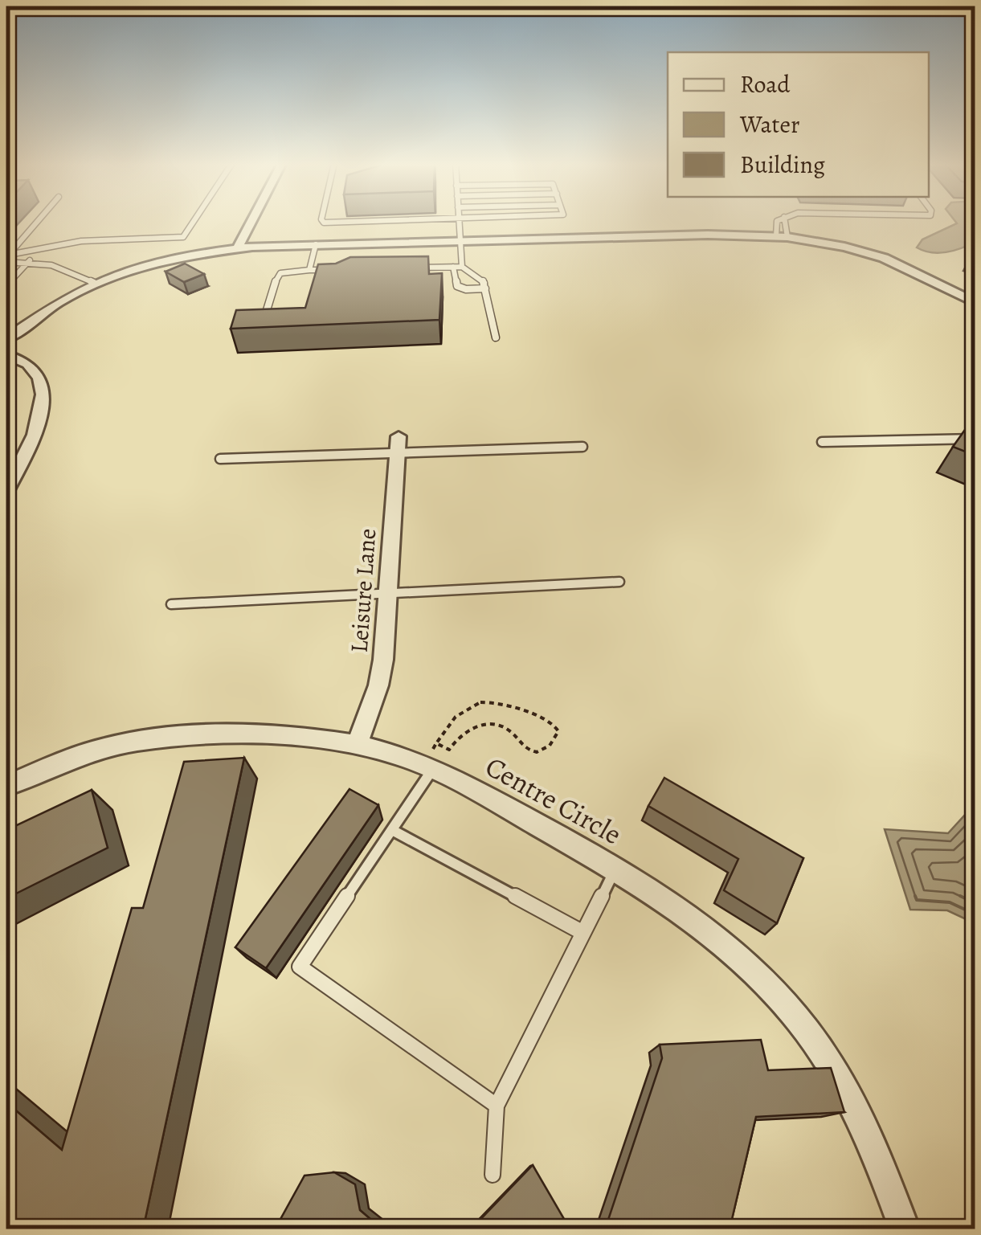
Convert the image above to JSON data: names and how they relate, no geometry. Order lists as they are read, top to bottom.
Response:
{
  "streets": {
    "street": ["Leisure Lane", "Centre Circle"]
  },
  "crossings": [
    ["Leisure Lane", "Centre Circle"]
  ],
  "legend": ["Road", "Water", "Building"]
}
